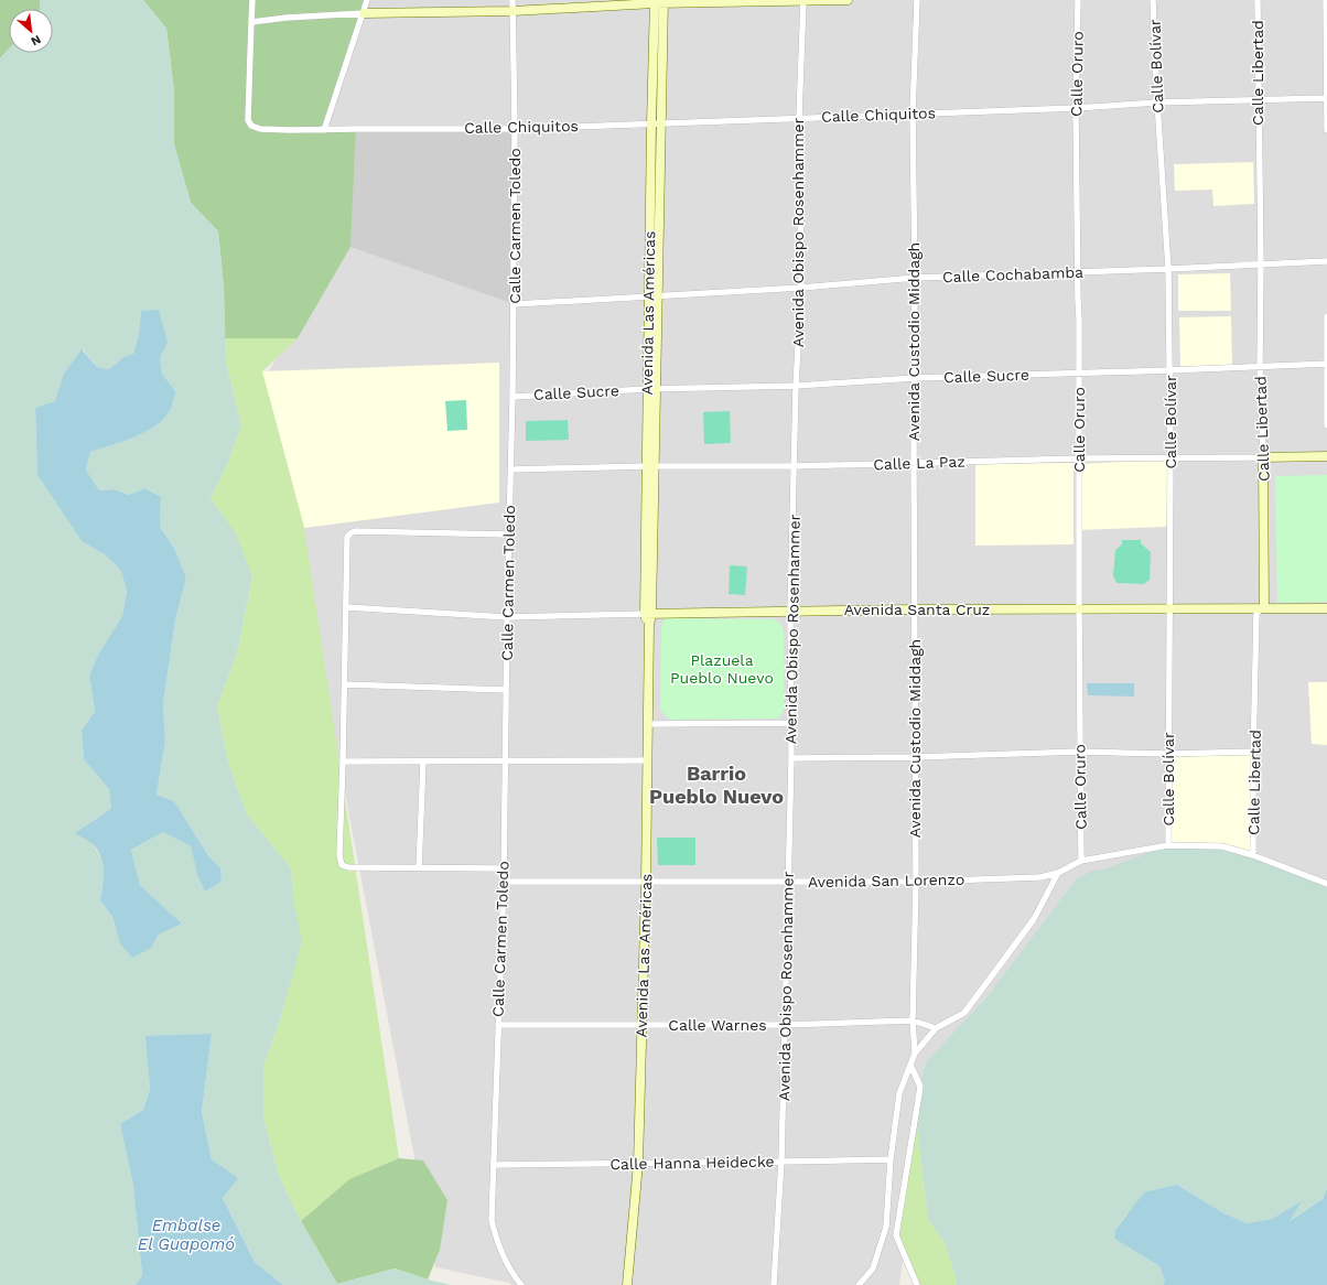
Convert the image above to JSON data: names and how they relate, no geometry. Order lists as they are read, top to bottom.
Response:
{
  "streets": {
    "main road": [
      "Calle Libertad",
      "Avenida Las Américas",
      "Calle La Paz",
      "Avenida Santa Cruz"
    ],
    "street": [
      "Calle Bolívar",
      "Calle Oruro",
      "Calle Chiquitos",
      "Calle Carmen Toledo",
      "Avenida Obispo Rosenhammer",
      "Calle Cochabamba",
      "Avenida Custodio Middagh",
      "Calle Sucre",
      "Avenida San Lorenzo",
      "Calle Warnes",
      "Calle Hanna Heidecke"
    ]
  },
  "crossings": [
    ["Calle Bolívar", "Calle Chiquitos"],
    ["Calle Bolívar", "Calle Cochabamba"],
    ["Calle Bolívar", "Calle Sucre"],
    ["Calle Bolívar", "Calle La Paz"],
    ["Calle Bolívar", "Avenida Santa Cruz"],
    ["Calle Bolívar", "Avenida San Lorenzo"],
    ["Calle Libertad", "Calle Chiquitos"],
    ["Calle Libertad", "Calle Cochabamba"],
    ["Calle Libertad", "Calle Sucre"],
    ["Calle Libertad", "Calle La Paz"],
    ["Calle Libertad", "Avenida Santa Cruz"],
    ["Calle Libertad", "Avenida San Lorenzo"],
    ["Calle Oruro", "Calle Chiquitos"],
    ["Calle Oruro", "Calle Cochabamba"],
    ["Calle Oruro", "Calle Sucre"],
    ["Calle Oruro", "Calle La Paz"],
    ["Calle Oruro", "Avenida Santa Cruz"],
    ["Calle Oruro", "Avenida San Lorenzo"],
    ["Calle Chiquitos", "Calle Carmen Toledo"],
    ["Calle Chiquitos", "Avenida Obispo Rosenhammer"],
    ["Calle Chiquitos", "Avenida Las Américas"],
    ["Calle Chiquitos", "Avenida Custodio Middagh"],
    ["Calle Carmen Toledo", "Calle Cochabamba"],
    ["Calle Carmen Toledo", "Calle Sucre"],
    ["Calle Carmen Toledo", "Calle La Paz"],
    ["Calle Carmen Toledo", "Avenida Santa Cruz"],
    ["Calle Carmen Toledo", "Avenida San Lorenzo"],
    ["Calle Carmen Toledo", "Calle Warnes"],
    ["Calle Carmen Toledo", "Calle Hanna Heidecke"],
    ["Avenida Obispo Rosenhammer", "Calle Cochabamba"],
    ["Avenida Obispo Rosenhammer", "Calle Sucre"],
    ["Avenida Obispo Rosenhammer", "Calle La Paz"],
    ["Avenida Obispo Rosenhammer", "Avenida Santa Cruz"],
    ["Avenida Obispo Rosenhammer", "Avenida San Lorenzo"],
    ["Avenida Obispo Rosenhammer", "Calle Warnes"],
    ["Avenida Obispo Rosenhammer", "Calle Hanna Heidecke"],
    ["Calle Cochabamba", "Avenida Las Américas"],
    ["Calle Cochabamba", "Avenida Custodio Middagh"],
    ["Avenida Las Américas", "Calle Sucre"],
    ["Avenida Las Américas", "Calle La Paz"],
    ["Avenida Las Américas", "Avenida Santa Cruz"],
    ["Avenida Las Américas", "Avenida San Lorenzo"],
    ["Avenida Las Américas", "Calle Warnes"],
    ["Avenida Las Américas", "Calle Hanna Heidecke"],
    ["Avenida Custodio Middagh", "Calle Sucre"],
    ["Avenida Custodio Middagh", "Calle La Paz"],
    ["Avenida Custodio Middagh", "Avenida Santa Cruz"],
    ["Avenida Custodio Middagh", "Avenida San Lorenzo"],
    ["Avenida Custodio Middagh", "Calle Warnes"]
  ],
  "districts": ["Barrio Pueblo Nuevo"],
  "water": ["Embalse El Guapomó"],
  "parks": ["Plazuela Pueblo Nuevo"],
  "north": "bottom right"
}
